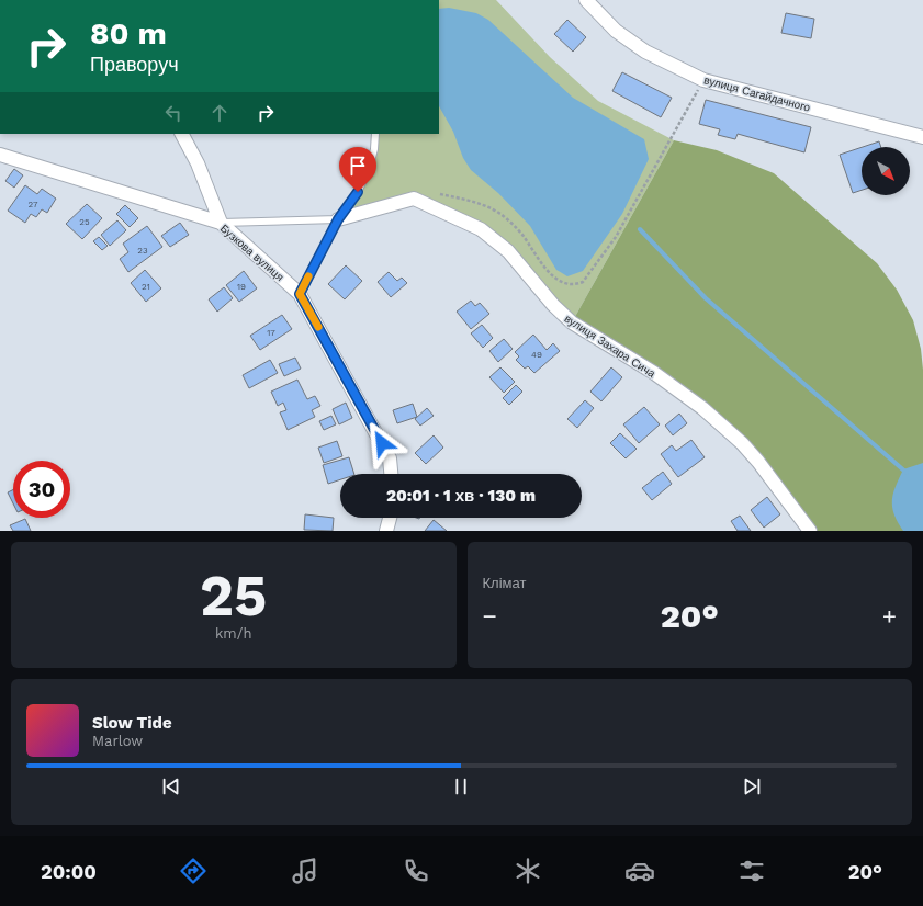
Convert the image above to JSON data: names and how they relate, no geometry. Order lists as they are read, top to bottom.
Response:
{
  "streets": {
    "street": ["вулиця Сагайдачного", "Бузкова вулиця", "вулиця Захара Сича"]
  },
  "house_numbers": [
    "27",
    "25",
    "23",
    "21",
    "19",
    "17",
    "49"
  ],
  "north": "bottom right",
  "page": {
    "turn": ["80 m", "Праворуч"],
    "limit": "30",
    "trip": "20:01 · 1 хв · 130 m",
    "tile": [
      ["25", "km/h"],
      "Клімат"
    ],
    "heat": ["−", "20°", "+"],
    "song": ["Slow Tide", "Marlow"],
    "tabs": ["20:00", "20°"]
  }
}
